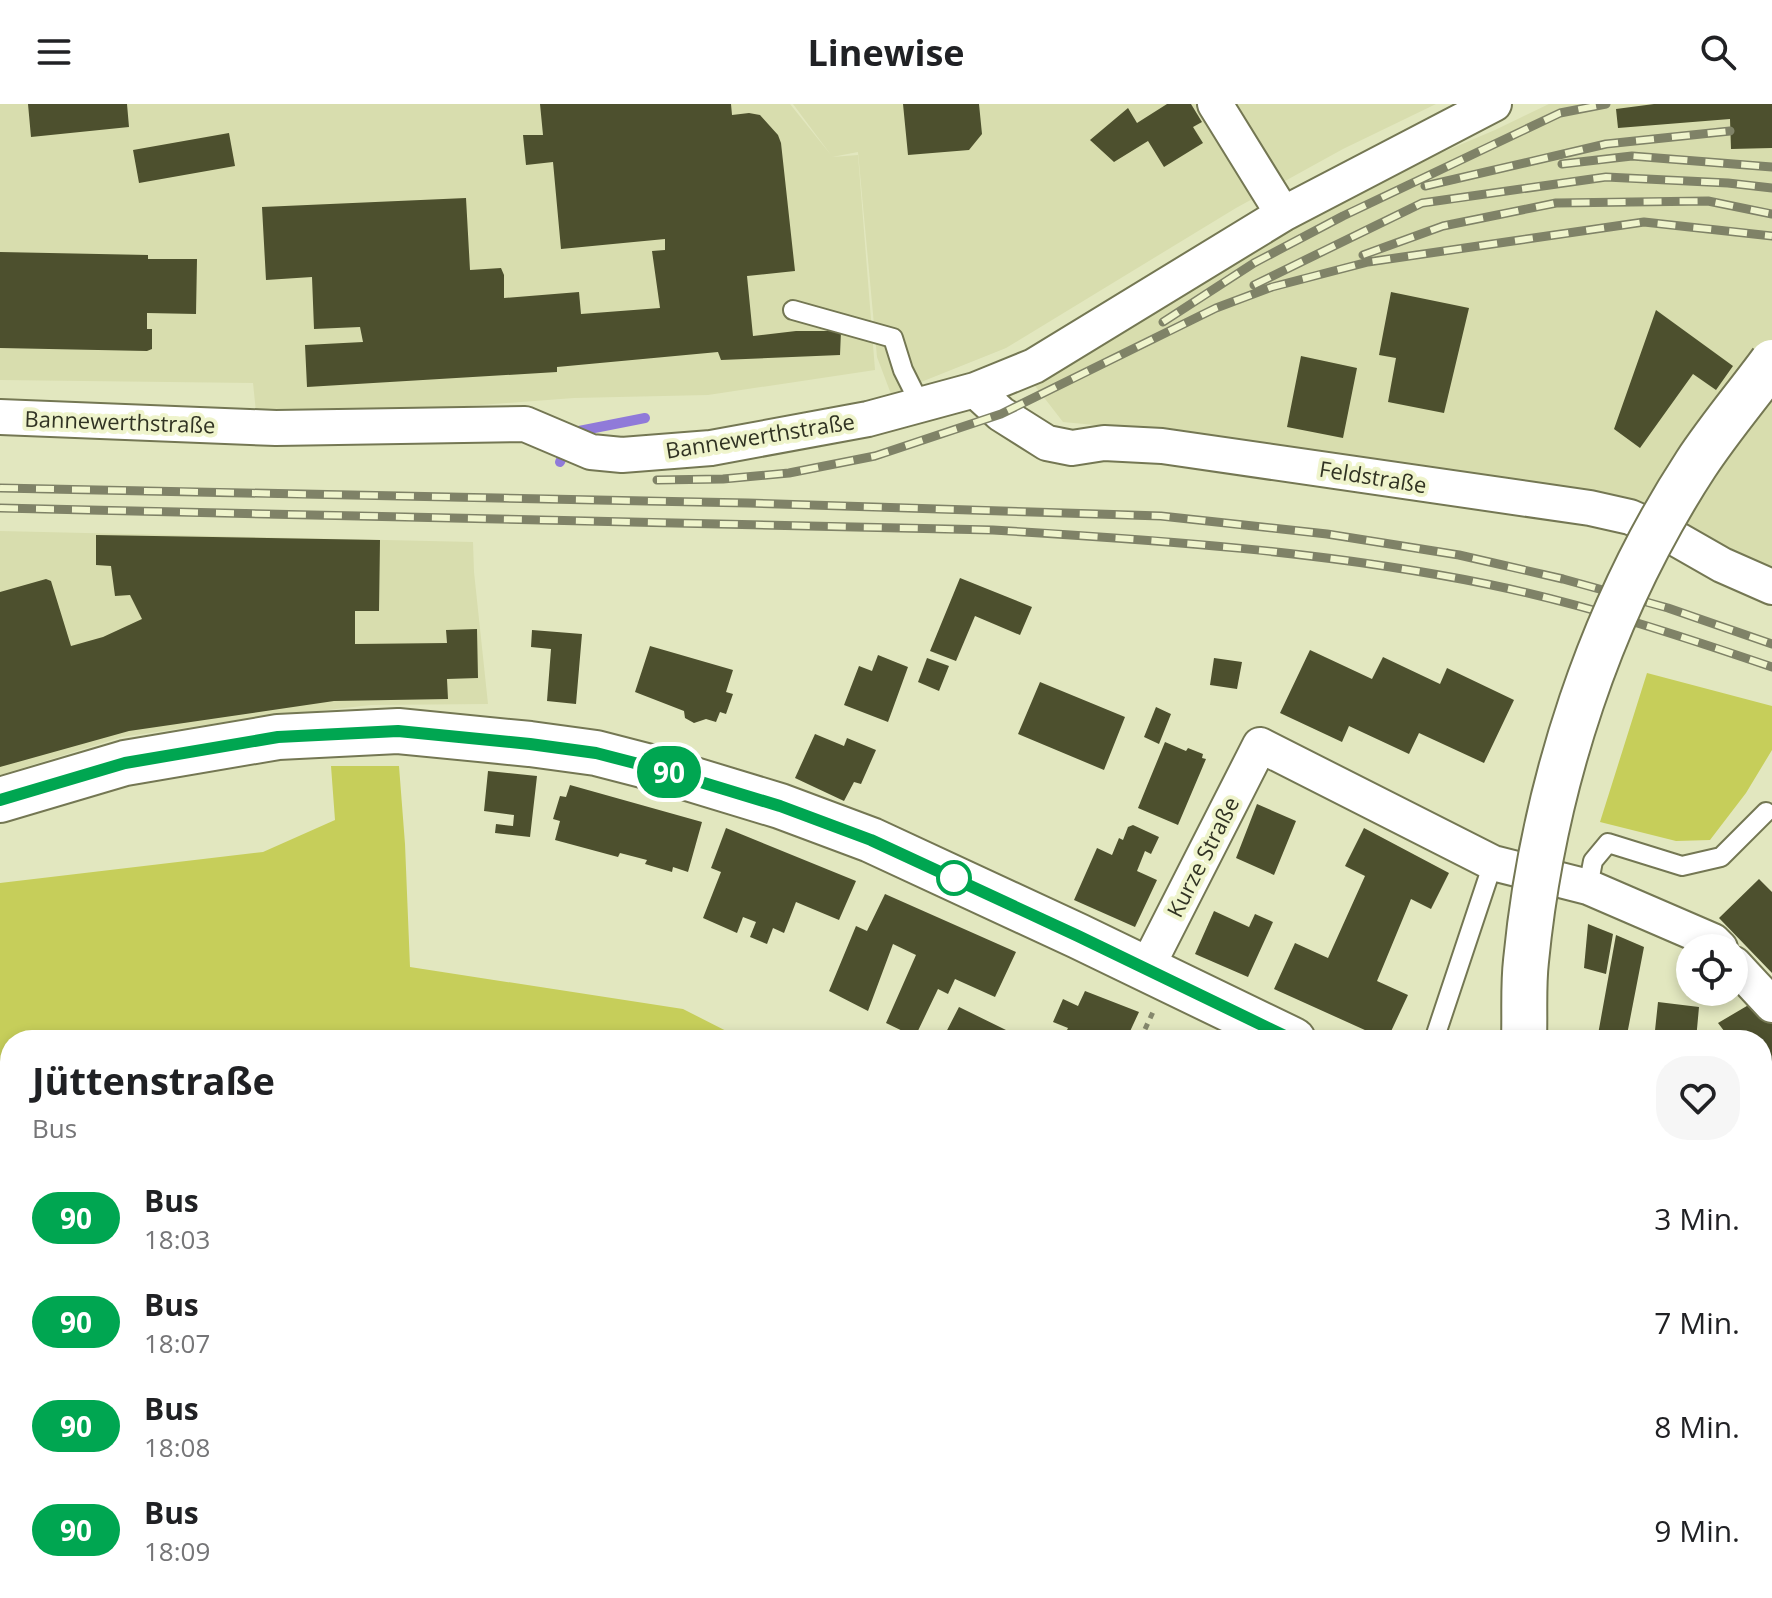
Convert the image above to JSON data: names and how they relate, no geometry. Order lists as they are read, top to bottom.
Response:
{
  "streets": {
    "street": ["Bannewerthstraße", "Feldstraße", "Kurze Straße"]
  },
  "crossings": [
    ["Bannewerthstraße", "Feldstraße"]
  ],
  "lines": ["bus line 90"],
  "page": {
    "header": "Linewise",
    "on_map": "90",
    "heading": ["Jüttenstraße", "Bus"],
    "list": [
      {
        "mark": "90",
        "name": "Bus",
        "note": "18:03",
        "value": "3 Min."
      },
      {
        "mark": "90",
        "name": "Bus",
        "note": "18:07",
        "value": "7 Min."
      },
      {
        "mark": "90",
        "name": "Bus",
        "note": "18:08",
        "value": "8 Min."
      },
      {
        "mark": "90",
        "name": "Bus",
        "note": "18:09",
        "value": "9 Min."
      }
    ]
  }
}
